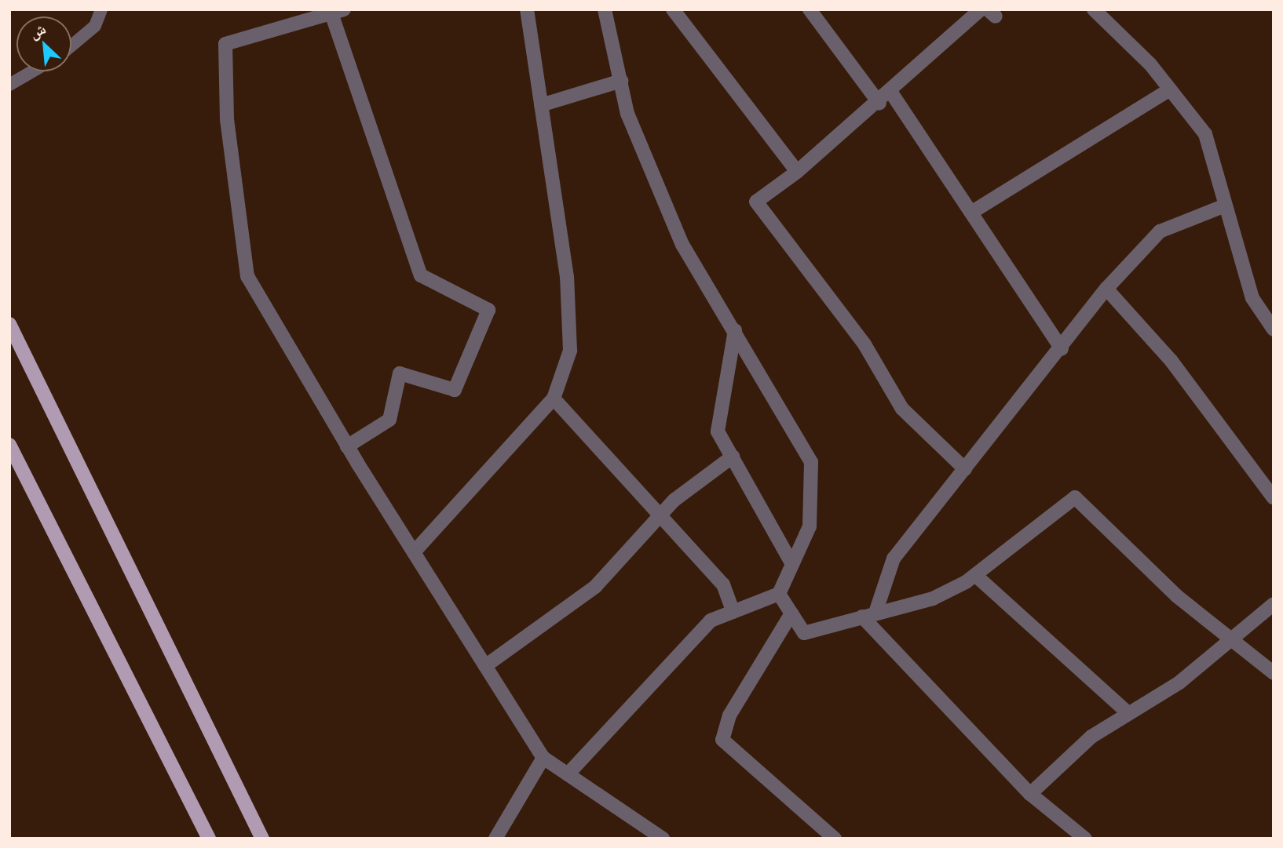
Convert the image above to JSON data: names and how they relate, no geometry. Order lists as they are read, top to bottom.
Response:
{
  "north": "top left"
}
